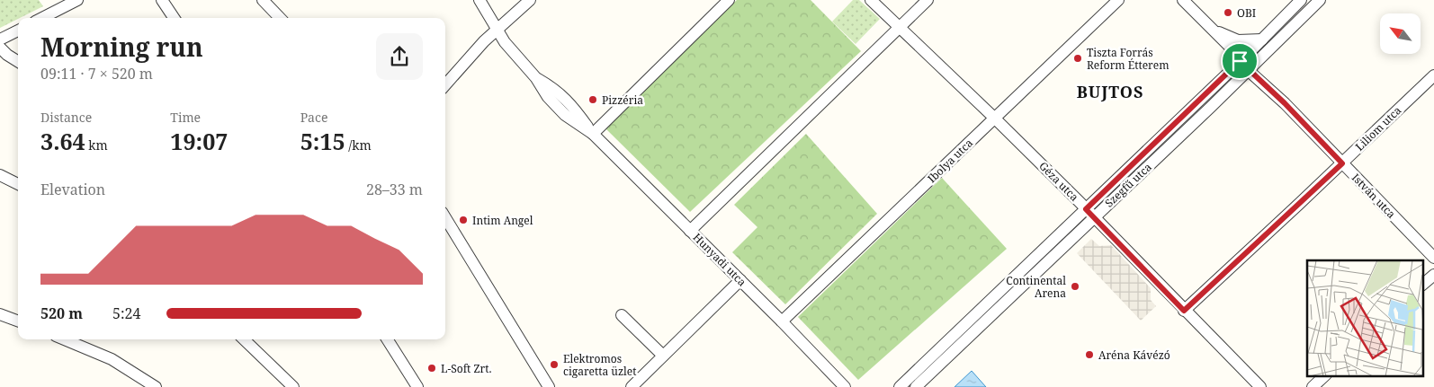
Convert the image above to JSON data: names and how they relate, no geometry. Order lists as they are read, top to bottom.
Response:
{
  "streets": {
    "street": [
      "Liliom utca",
      "Ibolya utca",
      "Géza utca",
      "Szegfű utca",
      "István utca",
      "Hunyadi utca"
    ]
  },
  "crossings": [
    ["Liliom utca", "Géza utca"],
    ["Liliom utca", "István utca"],
    ["Ibolya utca", "Géza utca"],
    ["Ibolya utca", "Hunyadi utca"],
    ["Géza utca", "Szegfű utca"],
    ["Szegfű utca", "István utca"]
  ],
  "districts": ["BUJTOS"],
  "places": [
    "OBI",
    "Tiszta Forrás Reform Étterem",
    "Pizzéria",
    "Intim Angel",
    "Continental Arena",
    "Aréna Kávézó",
    "Elektromos cigaretta üzlet",
    "L-Soft Zrt."
  ],
  "north": "top left",
  "page": {
    "heading": ["Morning run", "09:11 · 7 × 520 m"],
    "stats": [
      ["Distance", "3.64 km"],
      ["Time", "19:07"],
      ["Pace", "5:15 /km"]
    ],
    "chart": ["Elevation", "28–33 m"],
    "list": [
      {
        "name": "520 m",
        "note": "5:24"
      }
    ]
  }
}
